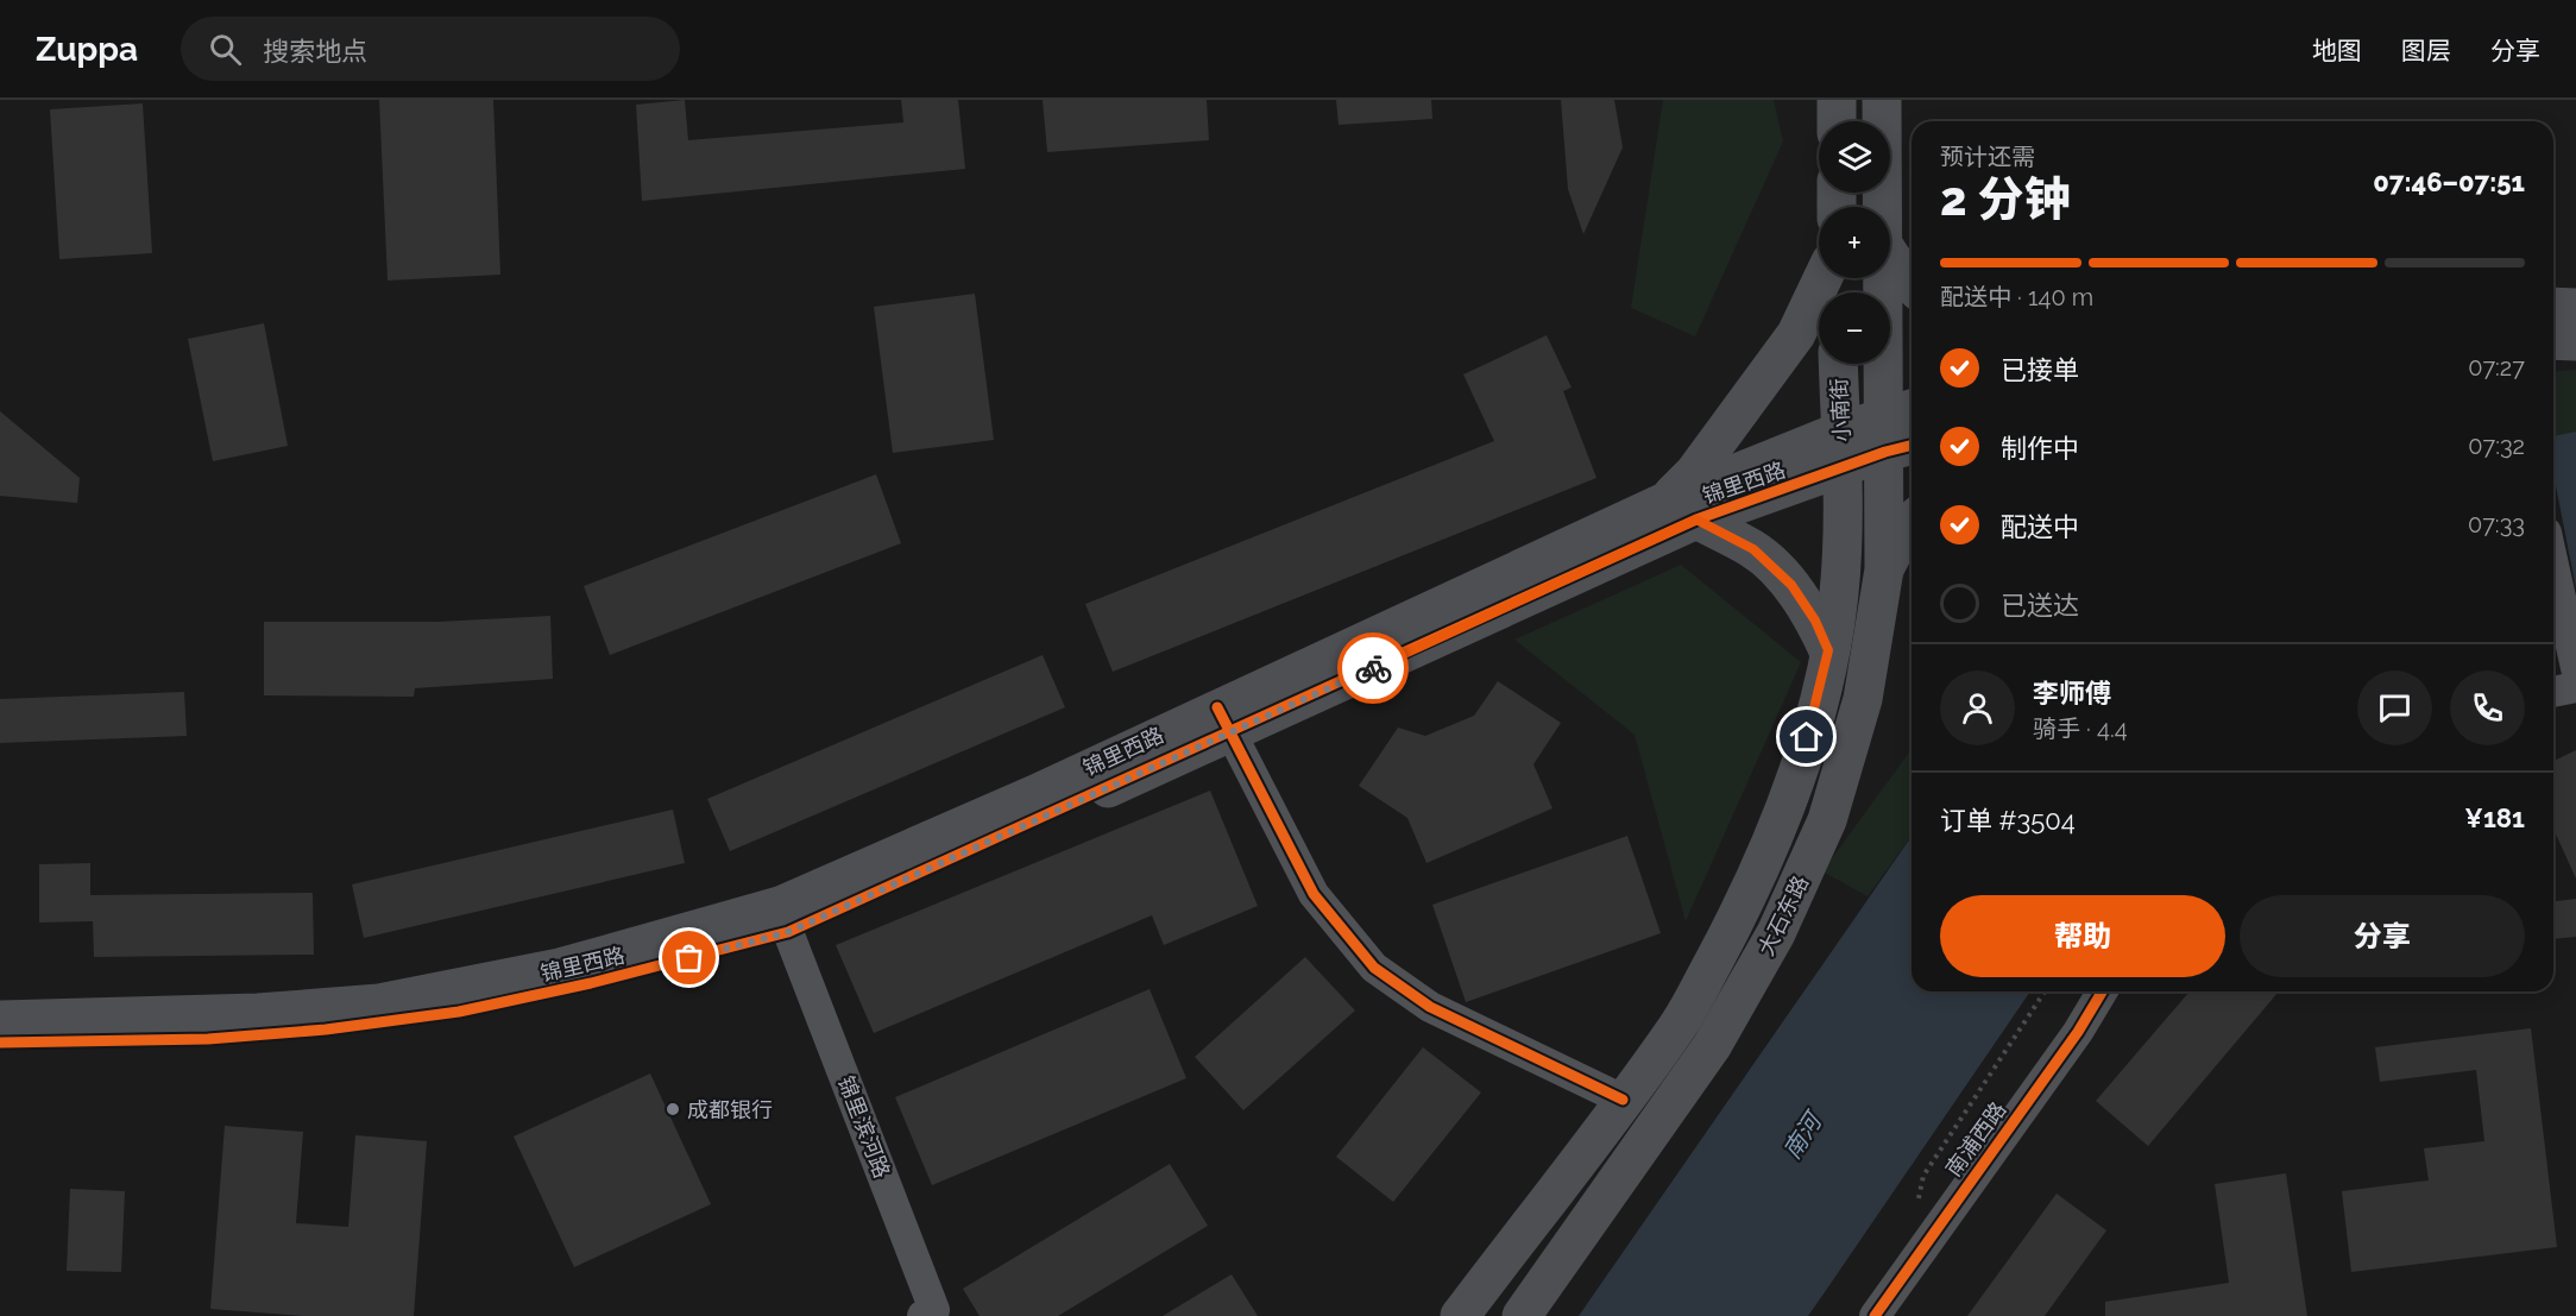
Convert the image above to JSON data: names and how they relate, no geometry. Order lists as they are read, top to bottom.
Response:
{
  "streets": {
    "main road": ["小南街", "锦里西路", "大石东路"],
    "street": ["锦里滨河路", "南浦西路"]
  },
  "crossings": [
    ["小南街", "锦里西路"],
    ["小南街", "大石东路"],
    ["锦里西路", "大石东路"],
    ["锦里西路", "锦里滨河路"]
  ],
  "water": ["南河"],
  "places": ["成都银行"],
  "page": {
    "header": "Zuppa",
    "search": "搜索地点",
    "nav": ["地图", "图层", "分享"],
    "map_buttons": ["+", "−"],
    "heading": ["2 分钟", "预计还需", "07:46–07:51"],
    "panel": [
      "李师傅",
      "骑手 · 4.4",
      "订单 #3504",
      "¥181"
    ],
    "bar": "配送中 · 140 m",
    "list": [
      ["已接单", "07:27"],
      ["制作中", "07:32"],
      ["配送中", "07:33"],
      "已送达"
    ],
    "buttons": ["帮助", "分享"]
  }
}
